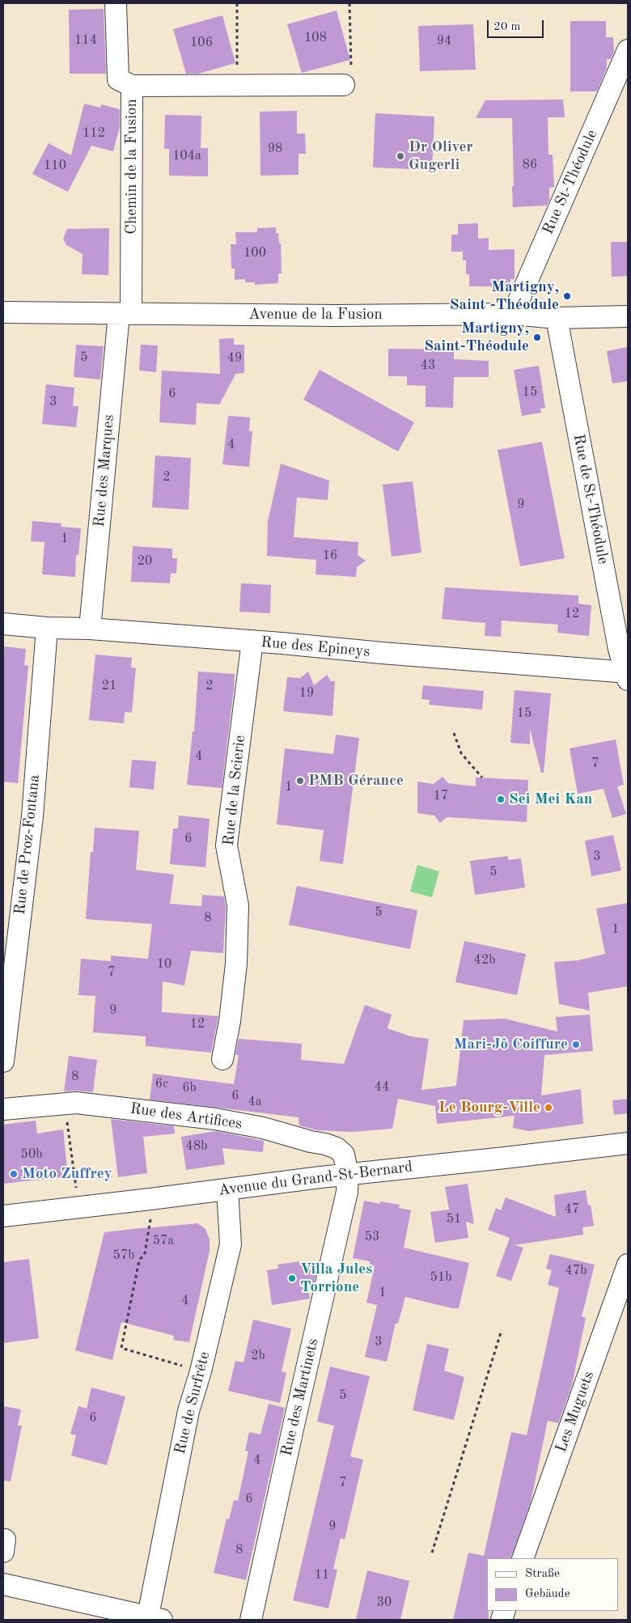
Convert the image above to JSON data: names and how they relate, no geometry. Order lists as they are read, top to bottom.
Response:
{
  "streets": {
    "street": [
      "Chemin de la Fusion",
      "Rue St-Théodule",
      "Avenue de la Fusion",
      "Rue des Marques",
      "Rue de St-Théodule",
      "Rue des Epineys",
      "Rue de la Scierie",
      "Rue de Proz-Fontana",
      "Rue des Artifices",
      "Avenue du Grand-St-Bernard",
      "Rue des Martinets",
      "Rue de Surfrête",
      "Les Muguets"
    ]
  },
  "crossings": [
    ["Chemin de la Fusion", "Avenue de la Fusion"],
    ["Chemin de la Fusion", "Rue des Marques"],
    ["Rue St-Théodule", "Avenue de la Fusion"],
    ["Avenue de la Fusion", "Rue des Marques"],
    ["Avenue de la Fusion", "Rue de St-Théodule"],
    ["Rue des Marques", "Rue des Epineys"],
    ["Rue de St-Théodule", "Rue des Epineys"],
    ["Rue des Epineys", "Rue de la Scierie"],
    ["Rue des Epineys", "Rue de Proz-Fontana"],
    ["Rue des Artifices", "Avenue du Grand-St-Bernard"],
    ["Rue des Artifices", "Rue des Martinets"],
    ["Avenue du Grand-St-Bernard", "Rue des Martinets"],
    ["Avenue du Grand-St-Bernard", "Rue de Surfrête"]
  ],
  "places": [
    "Dr Oliver Gugerli",
    "Martigny, Saint -Théodule",
    "Martigny, Saint-Théodule",
    "PMB Gérance",
    "Sei Mei Kan",
    "Mari-Jô Coiffure",
    "Le Bourg-Ville",
    "Moto Zuffrey",
    "Villa Jules Torrione"
  ],
  "house_numbers": [
    "108",
    "114",
    "94",
    "106",
    "112",
    "98",
    "104a",
    "86",
    "110",
    "100",
    "5",
    "49",
    "43",
    "15",
    "6",
    "3",
    "4",
    "2",
    "9",
    "1",
    "16",
    "20",
    "12",
    "21",
    "2",
    "19",
    "15",
    "4",
    "7",
    "1",
    "17",
    "6",
    "3",
    "5",
    "5",
    "8",
    "1",
    "42b",
    "10",
    "7",
    "9",
    "12",
    "8",
    "6c",
    "44",
    "6b",
    "6",
    "4a",
    "48b",
    "50b",
    "47",
    "51",
    "53",
    "57a",
    "57b",
    "47b",
    "51b",
    "1",
    "4",
    "3",
    "2b",
    "5",
    "6",
    "4",
    "7",
    "6",
    "9",
    "8",
    "11",
    "30"
  ],
  "legend": ["Straße", "Gebäude"],
  "scale_bar": "20 m"
}
